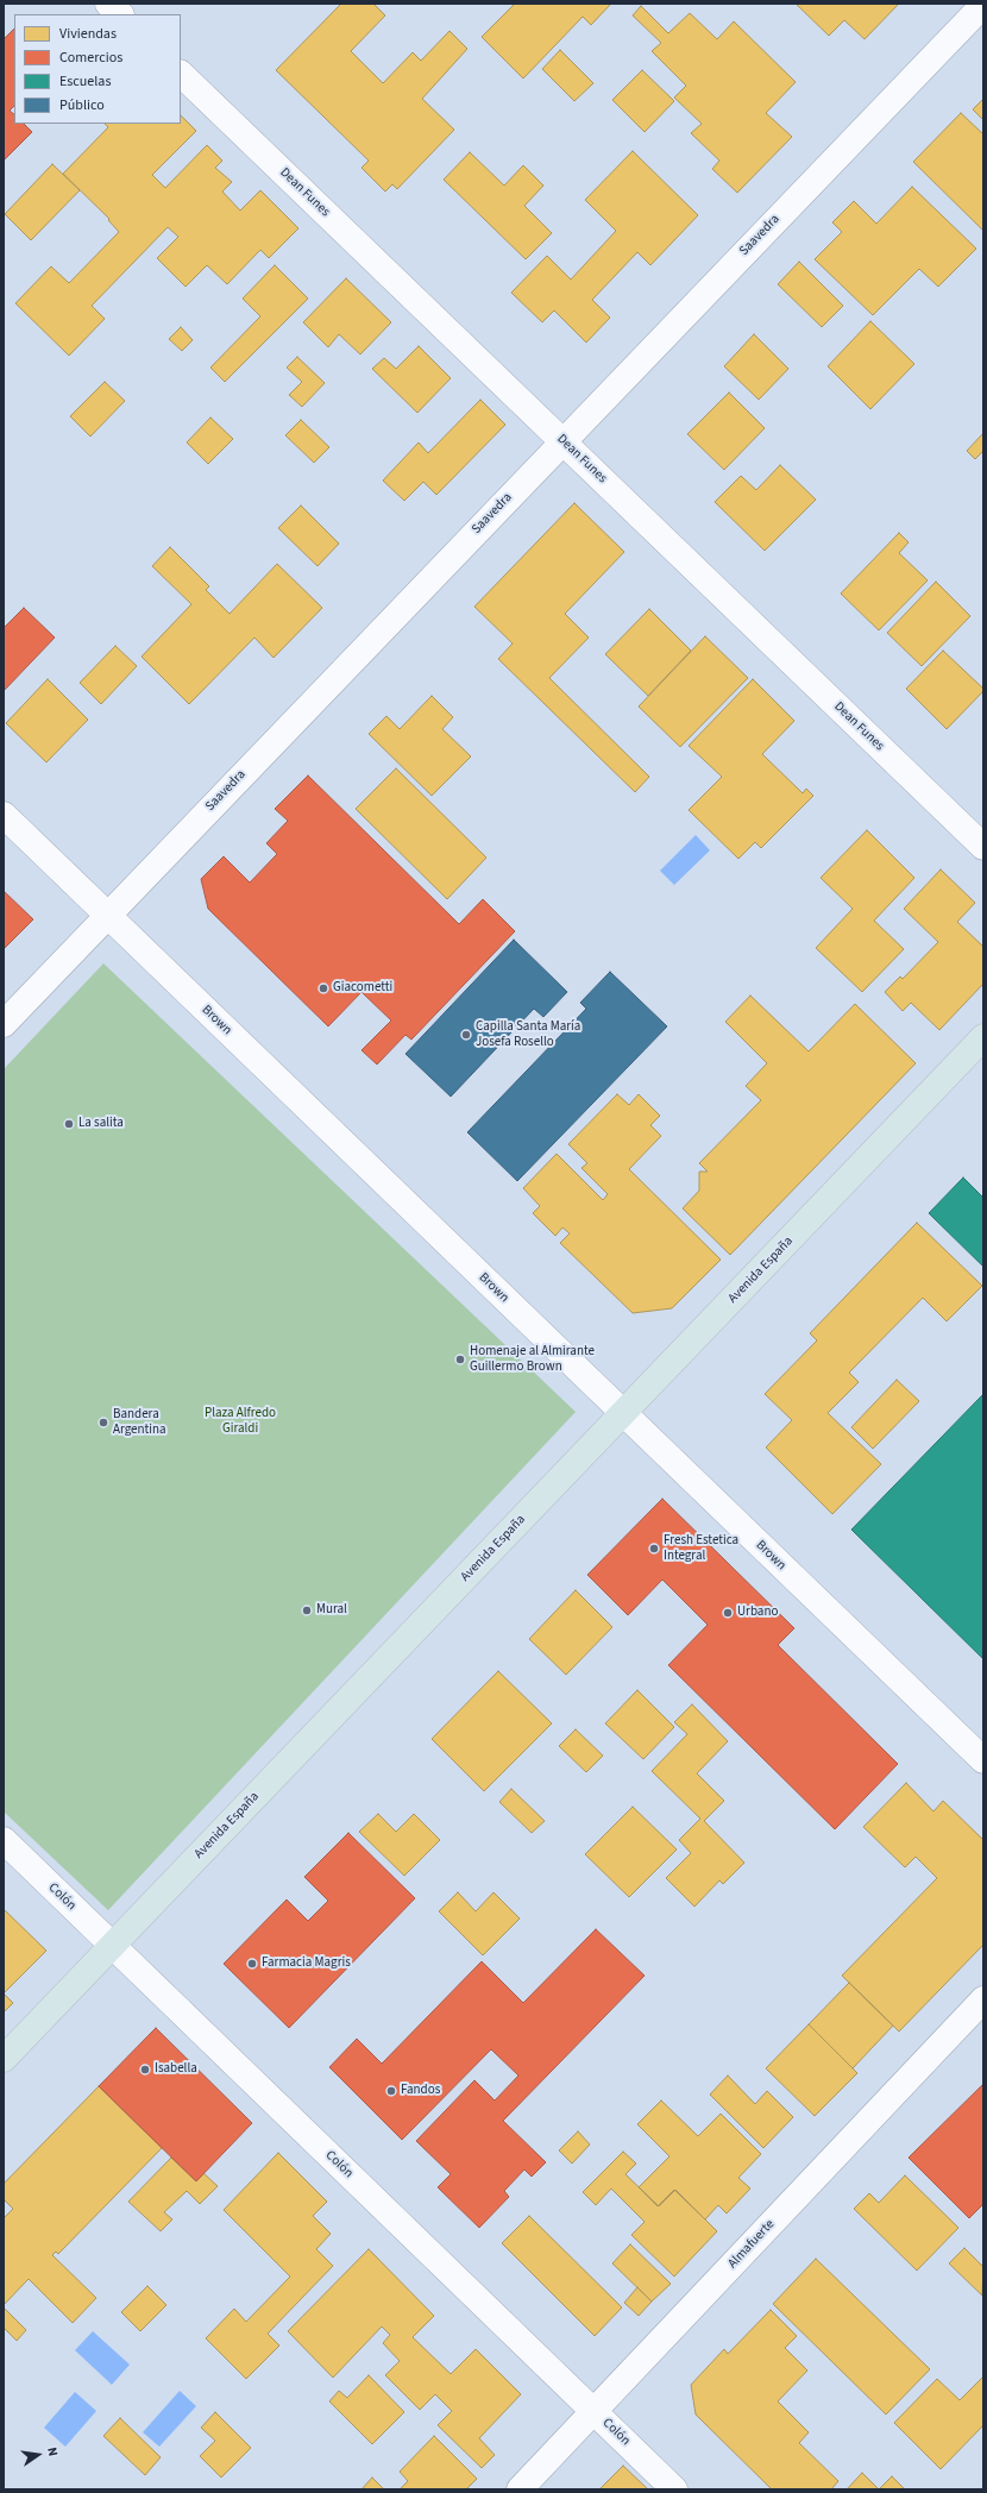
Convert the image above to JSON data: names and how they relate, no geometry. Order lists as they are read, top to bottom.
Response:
{
  "streets": {
    "main road": ["Avenida España"],
    "street": [
      "Dean Funes",
      "Saavedra",
      "Brown",
      "Colón",
      "Almafuerte"
    ]
  },
  "crossings": [
    ["Dean Funes", "Saavedra"],
    ["Saavedra", "Brown"],
    ["Brown", "Avenida España"],
    ["Avenida España", "Colón"],
    ["Colón", "Almafuerte"]
  ],
  "parks": ["Plaza Alfredo Giraldi"],
  "places": [
    "Giacometti",
    "Capilla Santa María Josefa Rosello",
    "La salita",
    "Homenaje al Almirante Guillermo Brown",
    "Bandera Argentina",
    "Fresh Estetica Integral",
    "Mural",
    "Urbano",
    "Farmacia Magris",
    "Isabella",
    "Fandos"
  ],
  "legend": [
    "Viviendas",
    "Comercios",
    "Escuelas",
    "Público"
  ],
  "north": "right"
}
